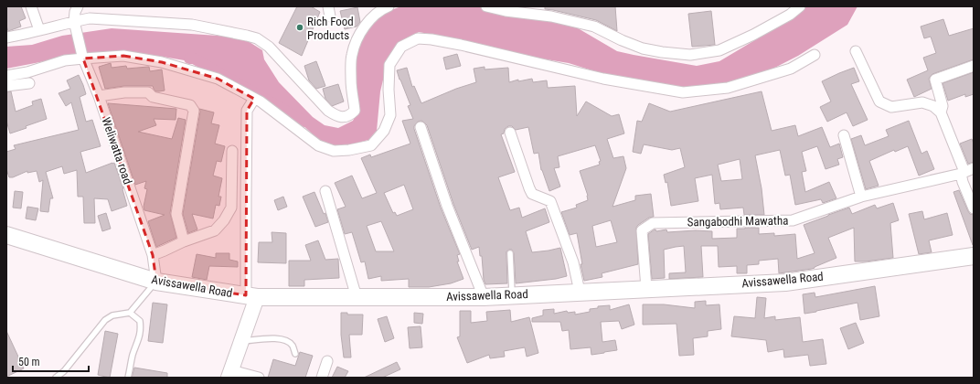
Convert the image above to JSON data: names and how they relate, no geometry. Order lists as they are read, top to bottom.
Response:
{
  "streets": {
    "main road": ["Avissawella Road"],
    "street": ["Weliwatta road", "Sangabodhi Mawatha"]
  },
  "crossings": [
    ["Weliwatta road", "Avissawella Road"],
    ["Sangabodhi Mawatha", "Avissawella Road"]
  ],
  "places": ["Rich Food Products"],
  "scale_bar": "50 m"
}
